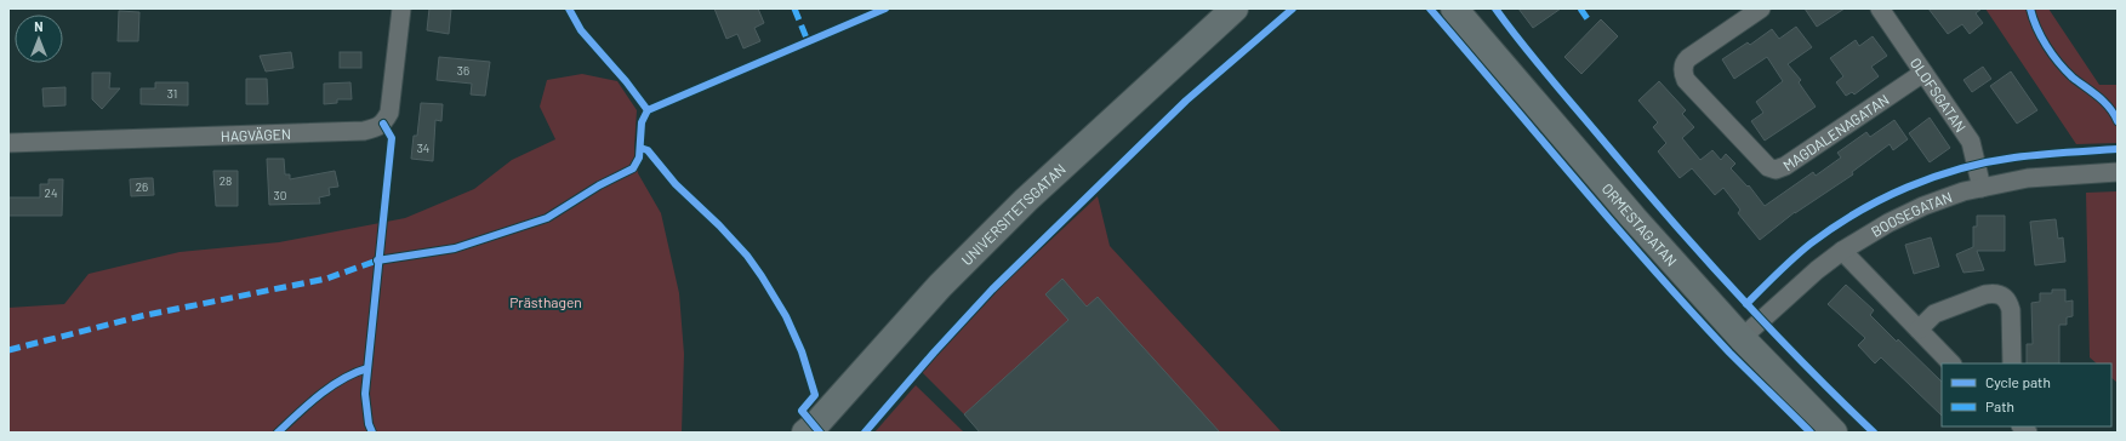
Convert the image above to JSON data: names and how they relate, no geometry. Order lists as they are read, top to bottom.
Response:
{
  "streets": {
    "street": [
      "OLOFSGATAN",
      "MAGDALENAGATAN",
      "HAGVÄGEN",
      "UNIVERSITETSGATAN",
      "BOOSEGATAN",
      "ORMESTAGATAN"
    ]
  },
  "crossings": [
    ["OLOFSGATAN", "MAGDALENAGATAN"],
    ["OLOFSGATAN", "BOOSEGATAN"],
    ["BOOSEGATAN", "ORMESTAGATAN"]
  ],
  "parks": ["Prästhagen"],
  "house_numbers": [
    "36",
    "31",
    "34",
    "28",
    "26",
    "24",
    "30"
  ],
  "legend": ["Cycle path", "Path"],
  "north": "top"
}
